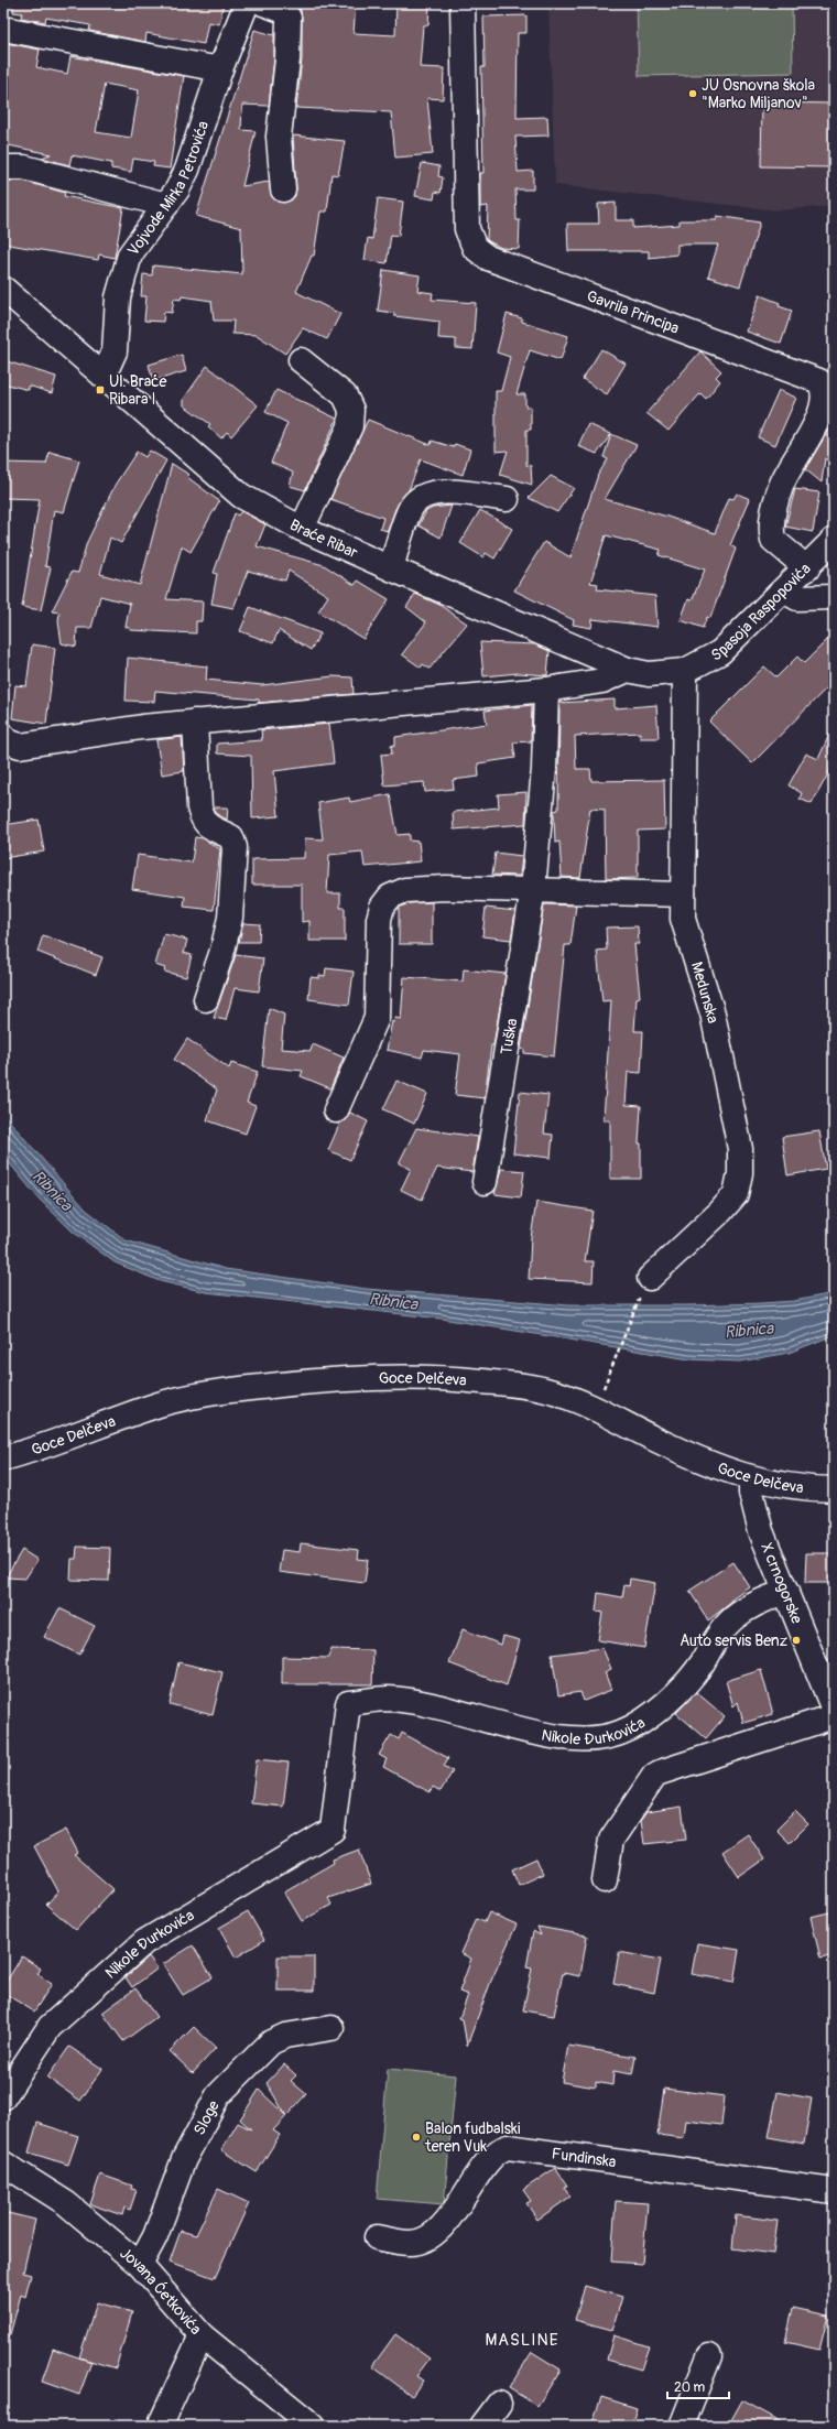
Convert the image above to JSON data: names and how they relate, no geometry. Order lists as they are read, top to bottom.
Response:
{
  "streets": {
    "street": [
      "Vojvode Mirka Petrovića",
      "Gavrila Principa",
      "Braće Ribar",
      "Spasoja Raspopovića",
      "Medunska",
      "Tuška",
      "Goce Delčeva",
      "X crnogorske",
      "Nikole Đurkovića",
      "Sloge",
      "Fundinska",
      "Jovana Ćetkovića"
    ]
  },
  "crossings": [
    ["Vojvode Mirka Petrovića", "Braće Ribar"],
    ["Gavrila Principa", "Spasoja Raspopovića"],
    ["Braće Ribar", "Spasoja Raspopovića"],
    ["Braće Ribar", "Medunska"],
    ["Spasoja Raspopovića", "Medunska"],
    ["Goce Delčeva", "X crnogorske"],
    ["X crnogorske", "Nikole Đurkovića"],
    ["Sloge", "Jovana Ćetkovića"]
  ],
  "districts": ["MASLINE"],
  "water": ["Ribnica"],
  "places": {
    "other": ["JU Osnovna škola \"Marko Miljanov\"", "Auto servis Benz", "Balon fudbalski teren Vuk"],
    "transit": ["Ul. Braće Ribara I"]
  },
  "scale_bar": "20 m"
}
